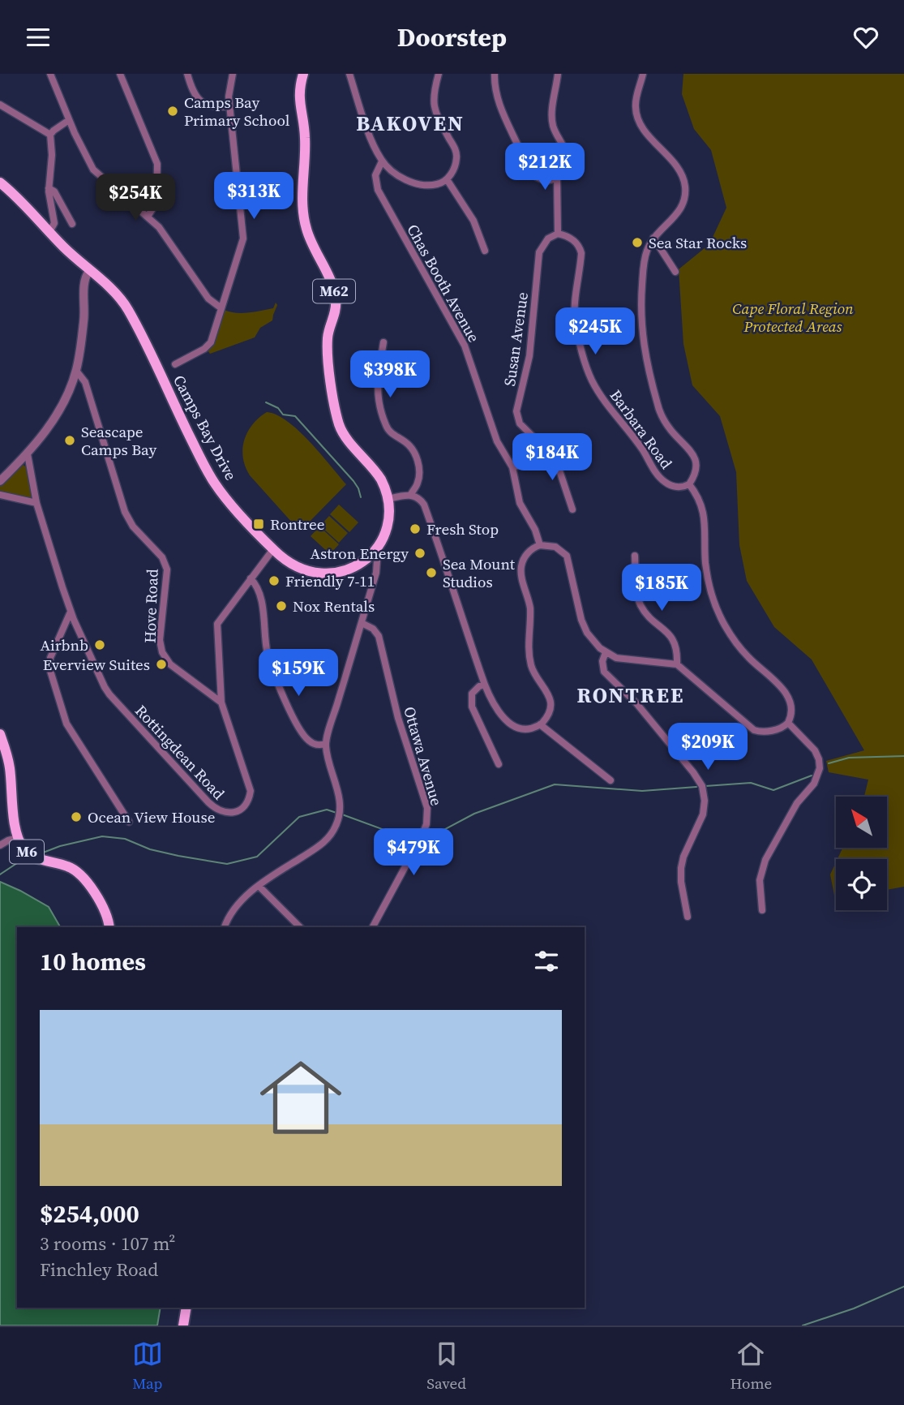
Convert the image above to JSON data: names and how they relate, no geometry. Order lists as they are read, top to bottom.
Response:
{
  "streets": {
    "main road": ["M62", "Camps Bay Drive", "M6"],
    "street": [
      "Chas Booth Avenue",
      "Susan Avenue",
      "Barbara Road",
      "Hove Road",
      "Rottingdean Road",
      "Ottawa Avenue"
    ]
  },
  "crossings": [
    ["Susan Avenue", "Barbara Road"],
    ["Camps Bay Drive", "Rottingdean Road"],
    ["Hove Road", "Rottingdean Road"]
  ],
  "districts": ["BAKOVEN", "RONTREE"],
  "parks": ["Cape Floral Region Protected Areas"],
  "places": {
    "other": [
      "Camps Bay Primary School",
      "Sea Star Rocks",
      "Seascape Camps Bay",
      "Fresh Stop",
      "Astron Energy",
      "Sea Mount Studios",
      "Friendly 7-11",
      "Nox Rentals",
      "Airbnb",
      "Everview Suites",
      "Ocean View House"
    ],
    "transit": ["Rontree"]
  },
  "north": "top left",
  "page": {
    "header": "Doorstep",
    "price": [
      "$212K",
      "$313K",
      "$254K",
      "$245K",
      "$398K",
      "$184K",
      "$185K",
      "$159K",
      "$209K",
      "$479K"
    ],
    "heading": "10 homes",
    "list": [
      {
        "name": "$254,000",
        "note": "3 rooms · 107 m² · Finchley Road"
      }
    ],
    "tabs": ["Map", "Saved", "Home"]
  }
}
